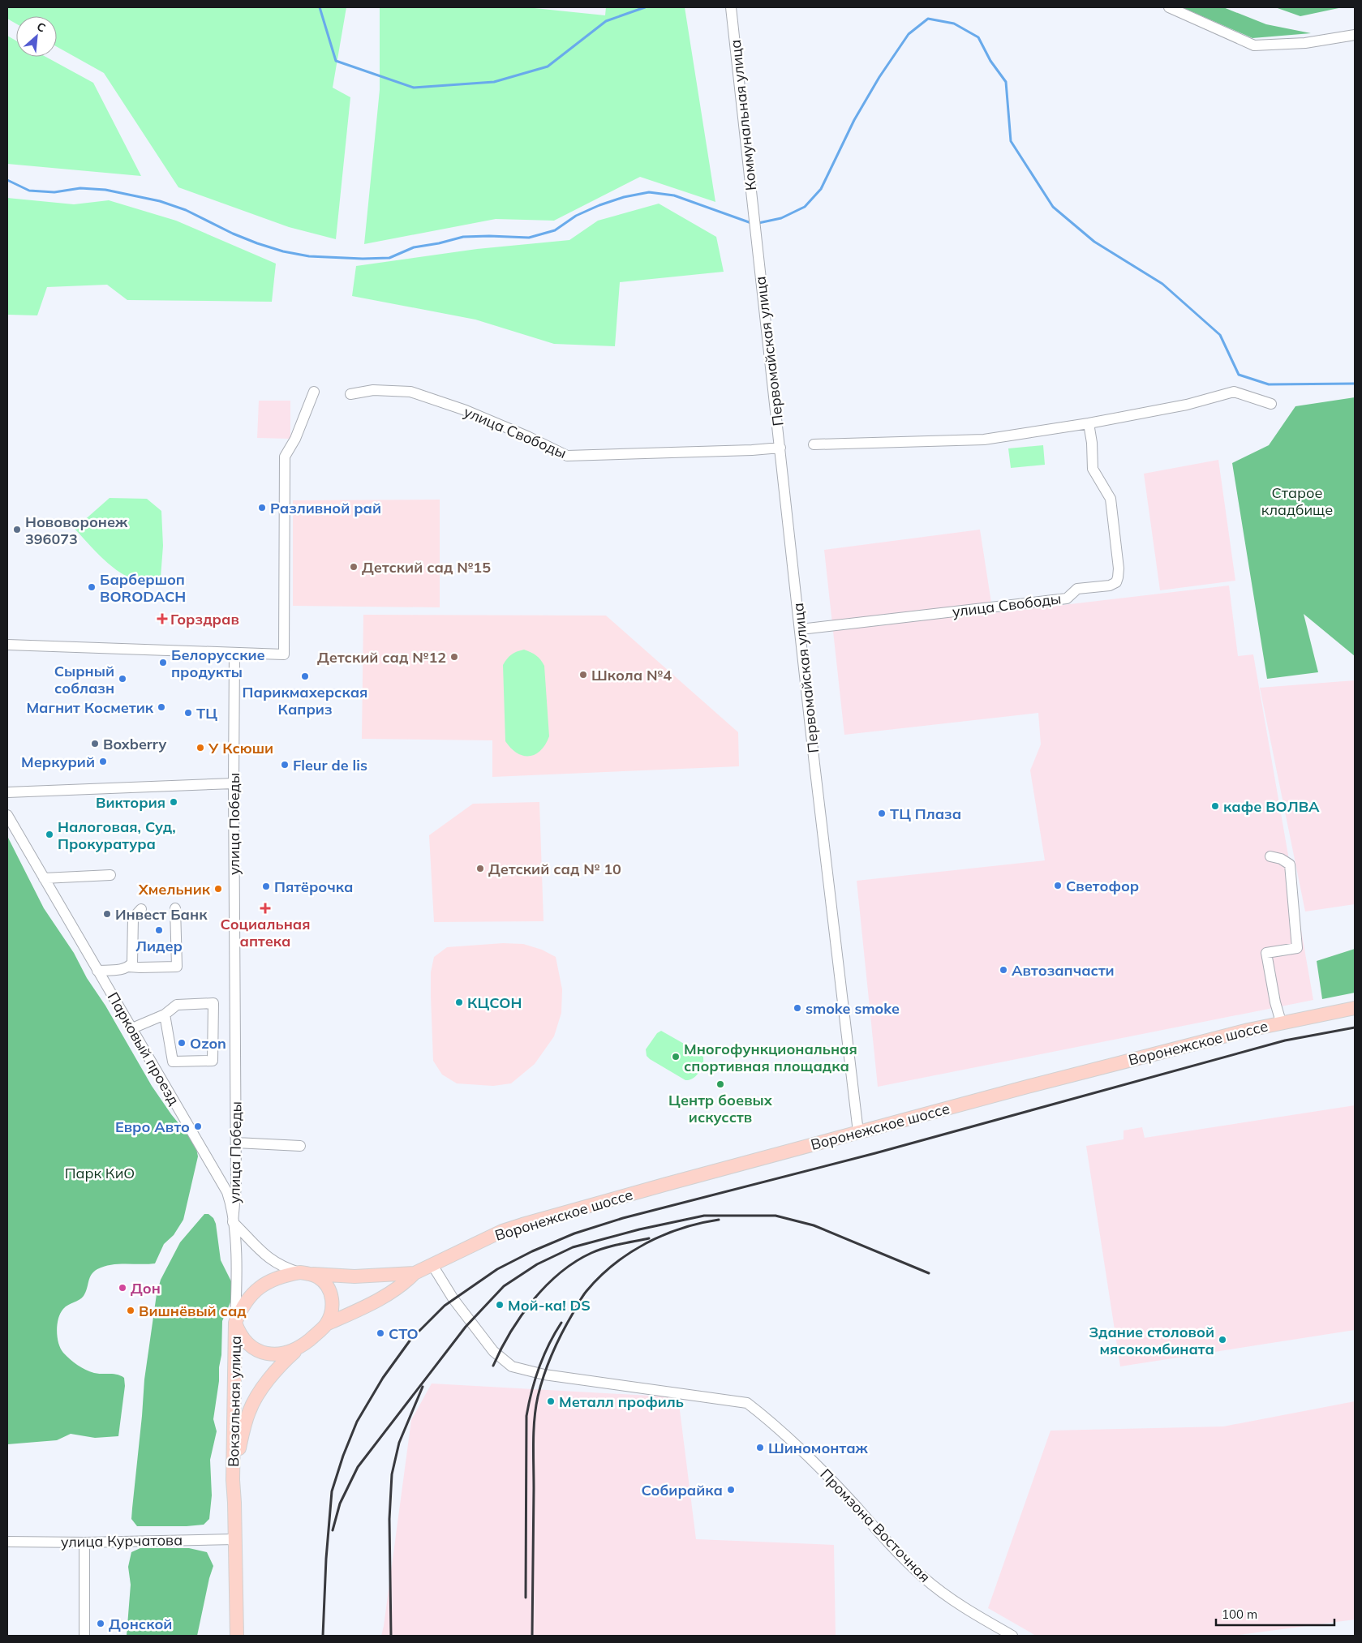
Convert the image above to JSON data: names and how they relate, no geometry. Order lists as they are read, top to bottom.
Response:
{
  "streets": {
    "main road": ["Воронежское шоссе", "Вокзальная улица"],
    "street": [
      "Коммунальная улица",
      "Первомайская улица",
      "улица Свободы",
      "улица Победы",
      "Парковый проезд",
      "Промзона Восточная",
      "улица Курчатова"
    ]
  },
  "crossings": [
    ["Коммунальная улица", "Первомайская улица"],
    ["Первомайская улица", "улица Свободы"],
    ["Первомайская улица", "Воронежское шоссе"],
    ["улица Победы", "Парковый проезд"],
    ["Воронежское шоссе", "Парковый проезд"],
    ["Воронежское шоссе", "Вокзальная улица"],
    ["Воронежское шоссе", "Промзона Восточная"],
    ["Парковый проезд", "Вокзальная улица"],
    ["Вокзальная улица", "улица Курчатова"]
  ],
  "parks": ["Старое кладбище", "Парк КиО"],
  "places": {
    "other": [
      "Разливной рай",
      "Нововоронеж 396073",
      "Детский сад №15",
      "Барбершоп BORODACH",
      "Детский сад №12",
      "Белорусские продукты",
      "Школа №4",
      "Парикмахерская Каприз",
      "Сырный соблазн",
      "Магнит Косметик",
      "ТЦ",
      "Boxberry",
      "У Ксюши",
      "Меркурий",
      "Fleur de lis",
      "Виктория",
      "кафе ВОЛВА",
      "ТЦ Плаза",
      "Налоговая, Суд, Прокуратура",
      "Детский сад № 10",
      "Светофор",
      "Пятёрочка",
      "Хмельник",
      "Инвест Банк",
      "Лидер",
      "Автозапчасти",
      "КЦСОН",
      "smoke smoke",
      "Ozon",
      "Многофункциональная спортивная площадка",
      "Центр боевых искусств",
      "Евро Авто",
      "Дон",
      "Мой-ка! DS",
      "Вишнёвый сад",
      "СТО",
      "Здание столовой мясокомбината",
      "Металл профиль",
      "Шиномонтаж",
      "Собирайка",
      "Донской"
    ],
    "health": ["Горздрав", "Социальная аптека"]
  },
  "scale_bar": "100 m",
  "north": "top right"
}
